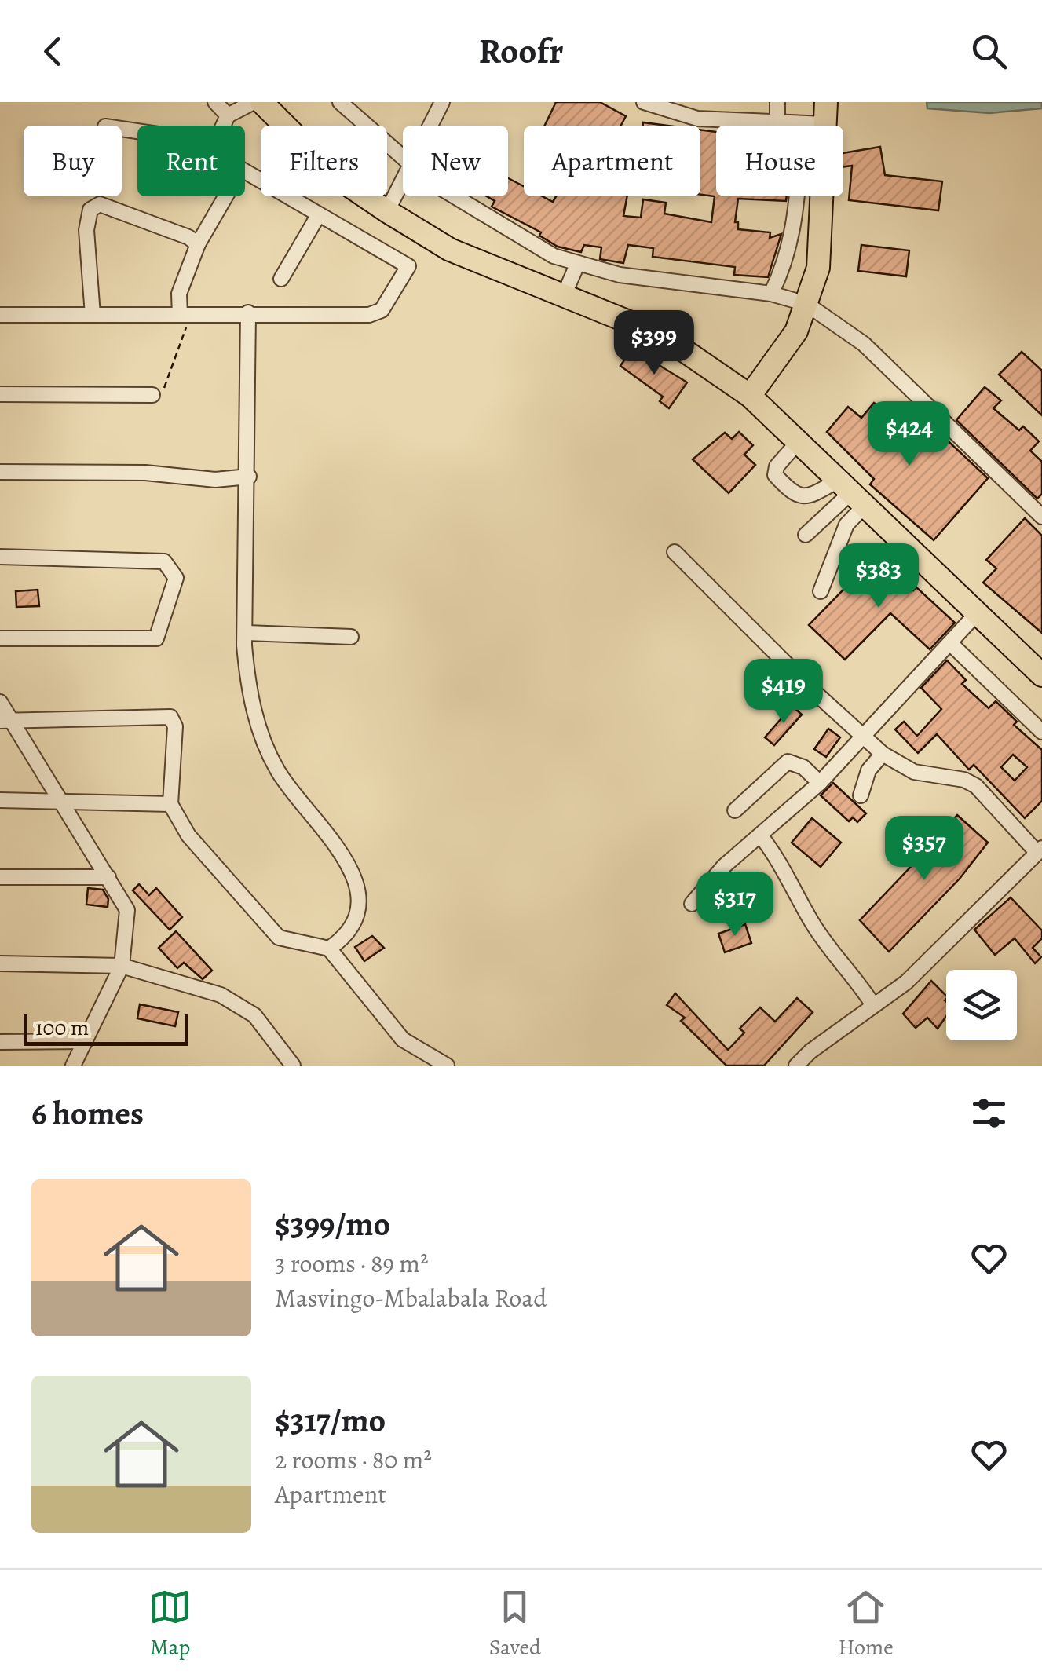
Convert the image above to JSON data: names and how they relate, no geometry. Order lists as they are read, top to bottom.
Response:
{
  "scale_bar": "100 m",
  "page": {
    "header": "Roofr",
    "chip": [
      "Buy",
      "Rent",
      "Filters",
      "New",
      "Apartment",
      "House"
    ],
    "price": [
      "$399",
      "$424",
      "$383",
      "$419",
      "$357",
      "$317"
    ],
    "scale": "100 m",
    "heading": "6 homes",
    "list": [
      {
        "name": "$399/mo",
        "note": "3 rooms · 89 m² · Masvingo-Mbalabala Road"
      },
      {
        "name": "$317/mo",
        "note": "2 rooms · 80 m² · Apartment"
      }
    ],
    "tabs": ["Map", "Saved", "Home"]
  }
}
